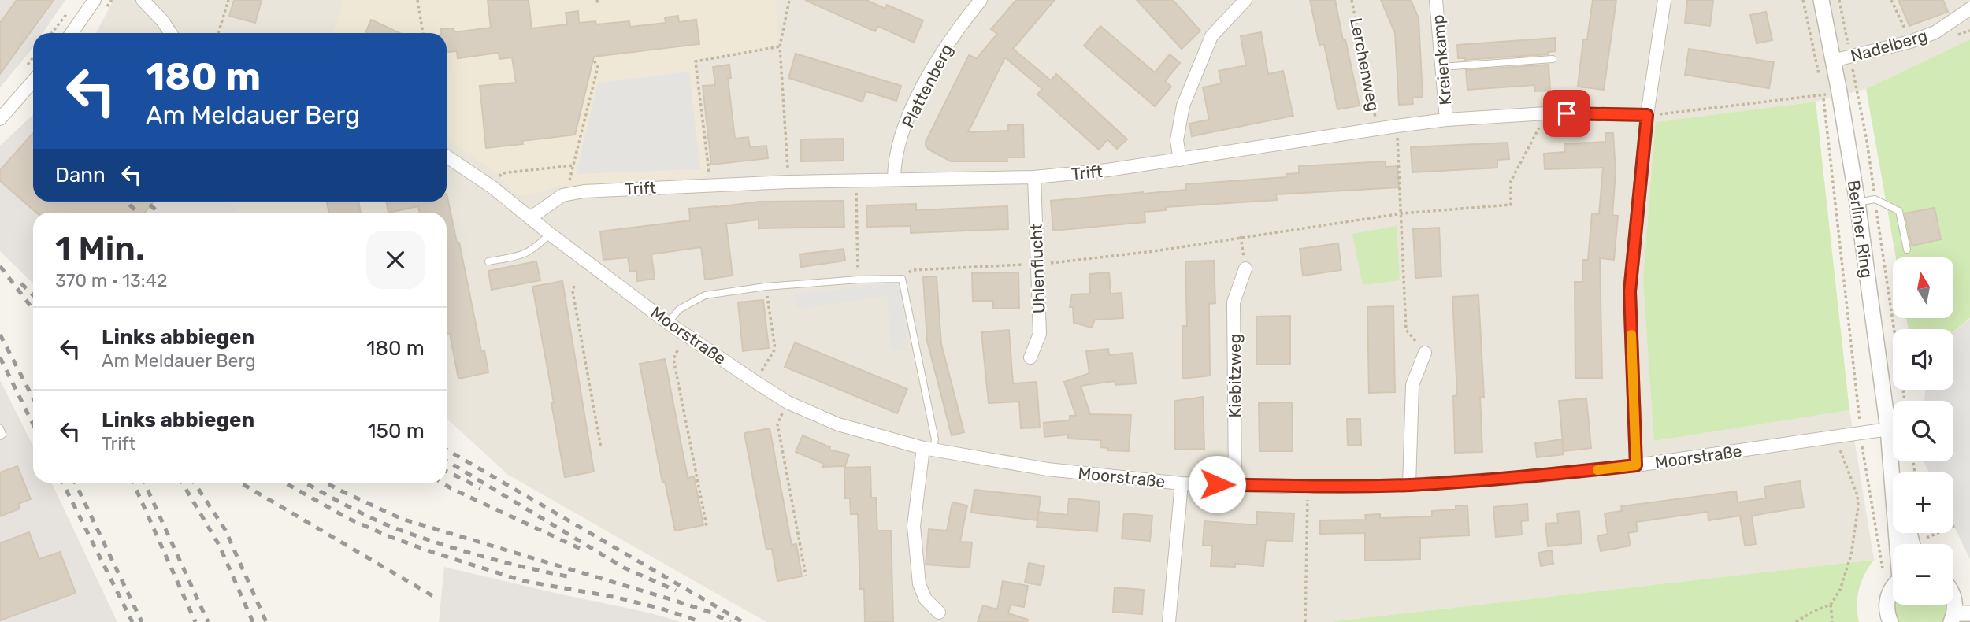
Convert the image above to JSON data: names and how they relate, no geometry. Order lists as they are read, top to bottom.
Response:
{
  "streets": {
    "street": [
      "Nadelberg",
      "Kreienkamp",
      "Plattenberg",
      "Trift",
      "Berliner Ring",
      "Uhlenflucht",
      "Moorstraße",
      "Kiebitzweg"
    ],
    "path": ["Lerchenweg"]
  },
  "crossings": [
    ["Nadelberg", "Berliner Ring"],
    ["Kreienkamp", "Trift"],
    ["Lerchenweg", "Trift"],
    ["Plattenberg", "Trift"],
    ["Trift", "Uhlenflucht"],
    ["Trift", "Moorstraße"],
    ["Berliner Ring", "Moorstraße"],
    ["Moorstraße", "Kiebitzweg"]
  ],
  "north": "top",
  "page": {
    "turn": ["180 m", "Am Meldauer Berg"],
    "then": "Dann",
    "heading": ["1 Min.", "370 m · 13:42"],
    "map_buttons": ["+", "−"],
    "list": [
      {
        "name": "Links abbiegen",
        "note": "Am Meldauer Berg",
        "value": "180 m"
      },
      {
        "name": "Links abbiegen",
        "note": "Trift",
        "value": "150 m"
      }
    ]
  }
}
